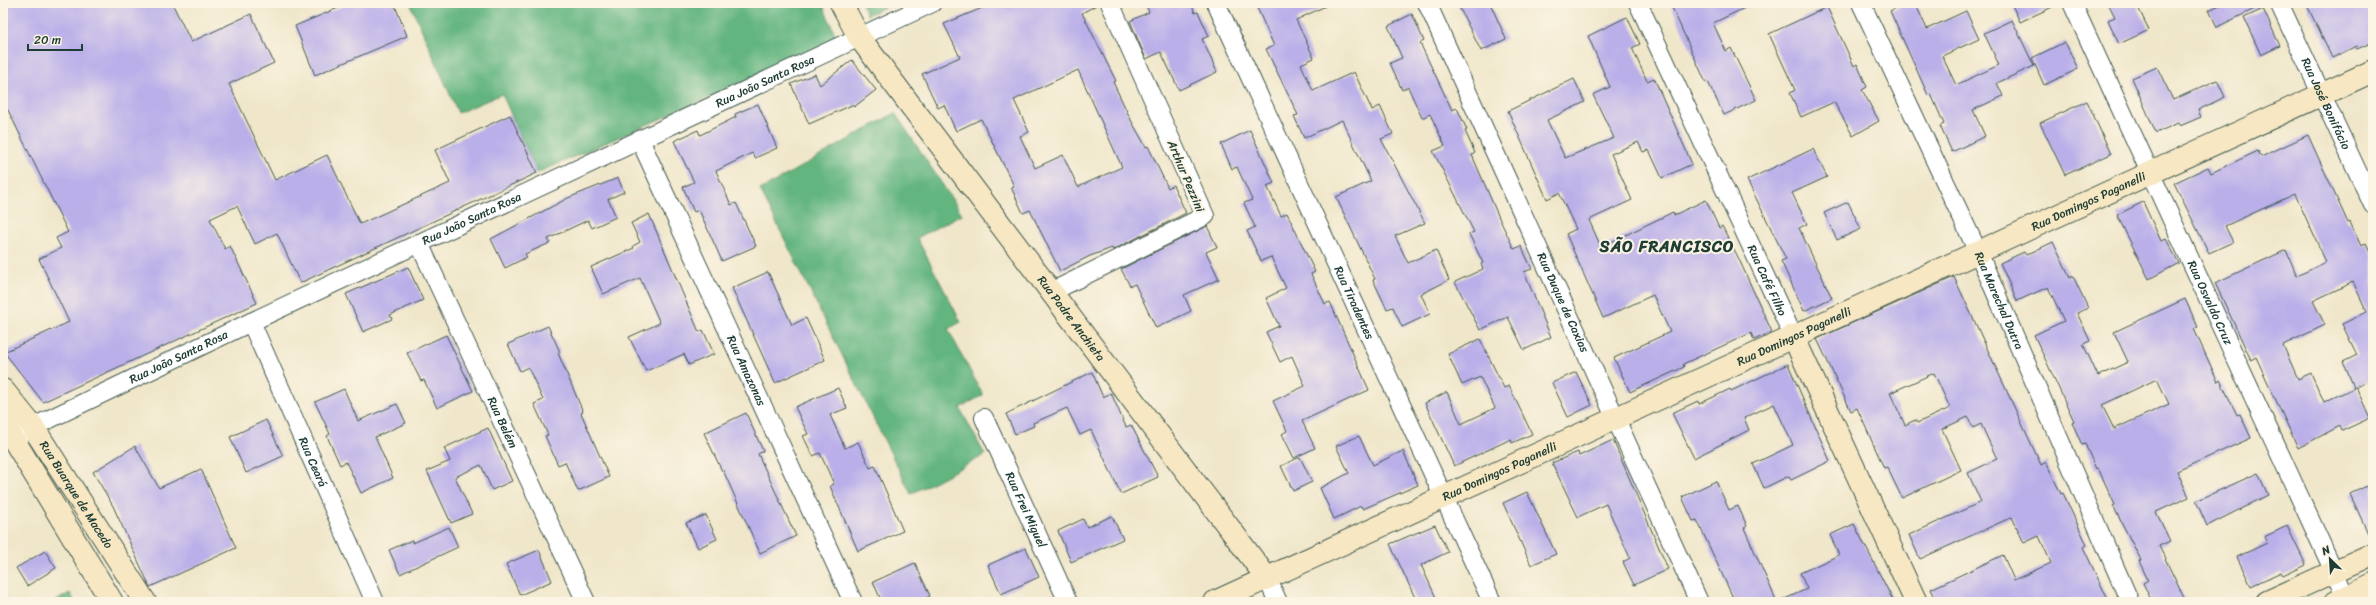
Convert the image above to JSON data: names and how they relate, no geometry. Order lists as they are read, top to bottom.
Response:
{
  "streets": {
    "street": [
      "Rua João Santa Rosa",
      "Rua José Bonifácio",
      "Arthur Pezzini",
      "Rua Domingos Paganelli",
      "Rua Café Filho",
      "Rua Marechal Dutra",
      "Rua Tiradentes",
      "Rua Osvaldo Cruz",
      "Rua Duque de Caxias",
      "Rua Padre Anchieta",
      "Rua Amazonas",
      "Rua Belém",
      "Rua Ceará",
      "Rua Buarque de Macedo",
      "Rua Frei Miguel"
    ]
  },
  "crossings": [
    ["Rua João Santa Rosa", "Rua Padre Anchieta"],
    ["Rua João Santa Rosa", "Rua Amazonas"],
    ["Rua João Santa Rosa", "Rua Belém"],
    ["Rua João Santa Rosa", "Rua Ceará"],
    ["Rua João Santa Rosa", "Rua Buarque de Macedo"],
    ["Rua José Bonifácio", "Rua Domingos Paganelli"],
    ["Arthur Pezzini", "Rua Padre Anchieta"],
    ["Rua Domingos Paganelli", "Rua Café Filho"],
    ["Rua Domingos Paganelli", "Rua Marechal Dutra"],
    ["Rua Domingos Paganelli", "Rua Tiradentes"],
    ["Rua Domingos Paganelli", "Rua Osvaldo Cruz"],
    ["Rua Domingos Paganelli", "Rua Duque de Caxias"],
    ["Rua Domingos Paganelli", "Rua Padre Anchieta"]
  ],
  "districts": ["SÃO FRANCISCO"],
  "scale_bar": "20 m",
  "north": "top left"
}
